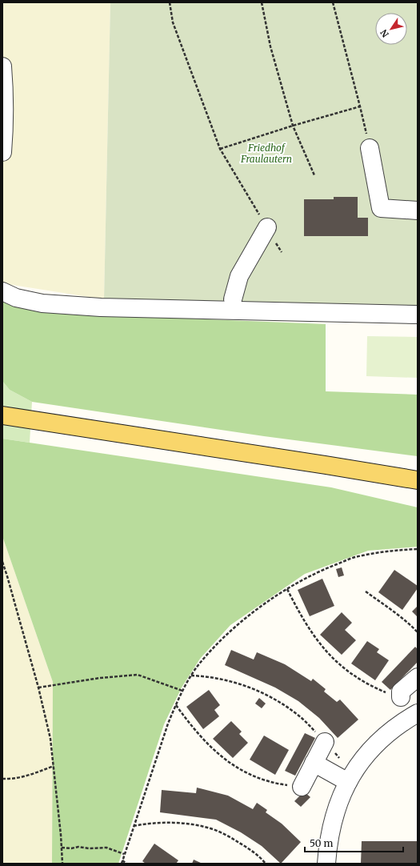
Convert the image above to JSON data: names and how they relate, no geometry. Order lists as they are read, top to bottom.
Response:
{
  "parks": ["Friedhof Fraulautern"],
  "scale_bar": "50 m",
  "north": "bottom left"
}
